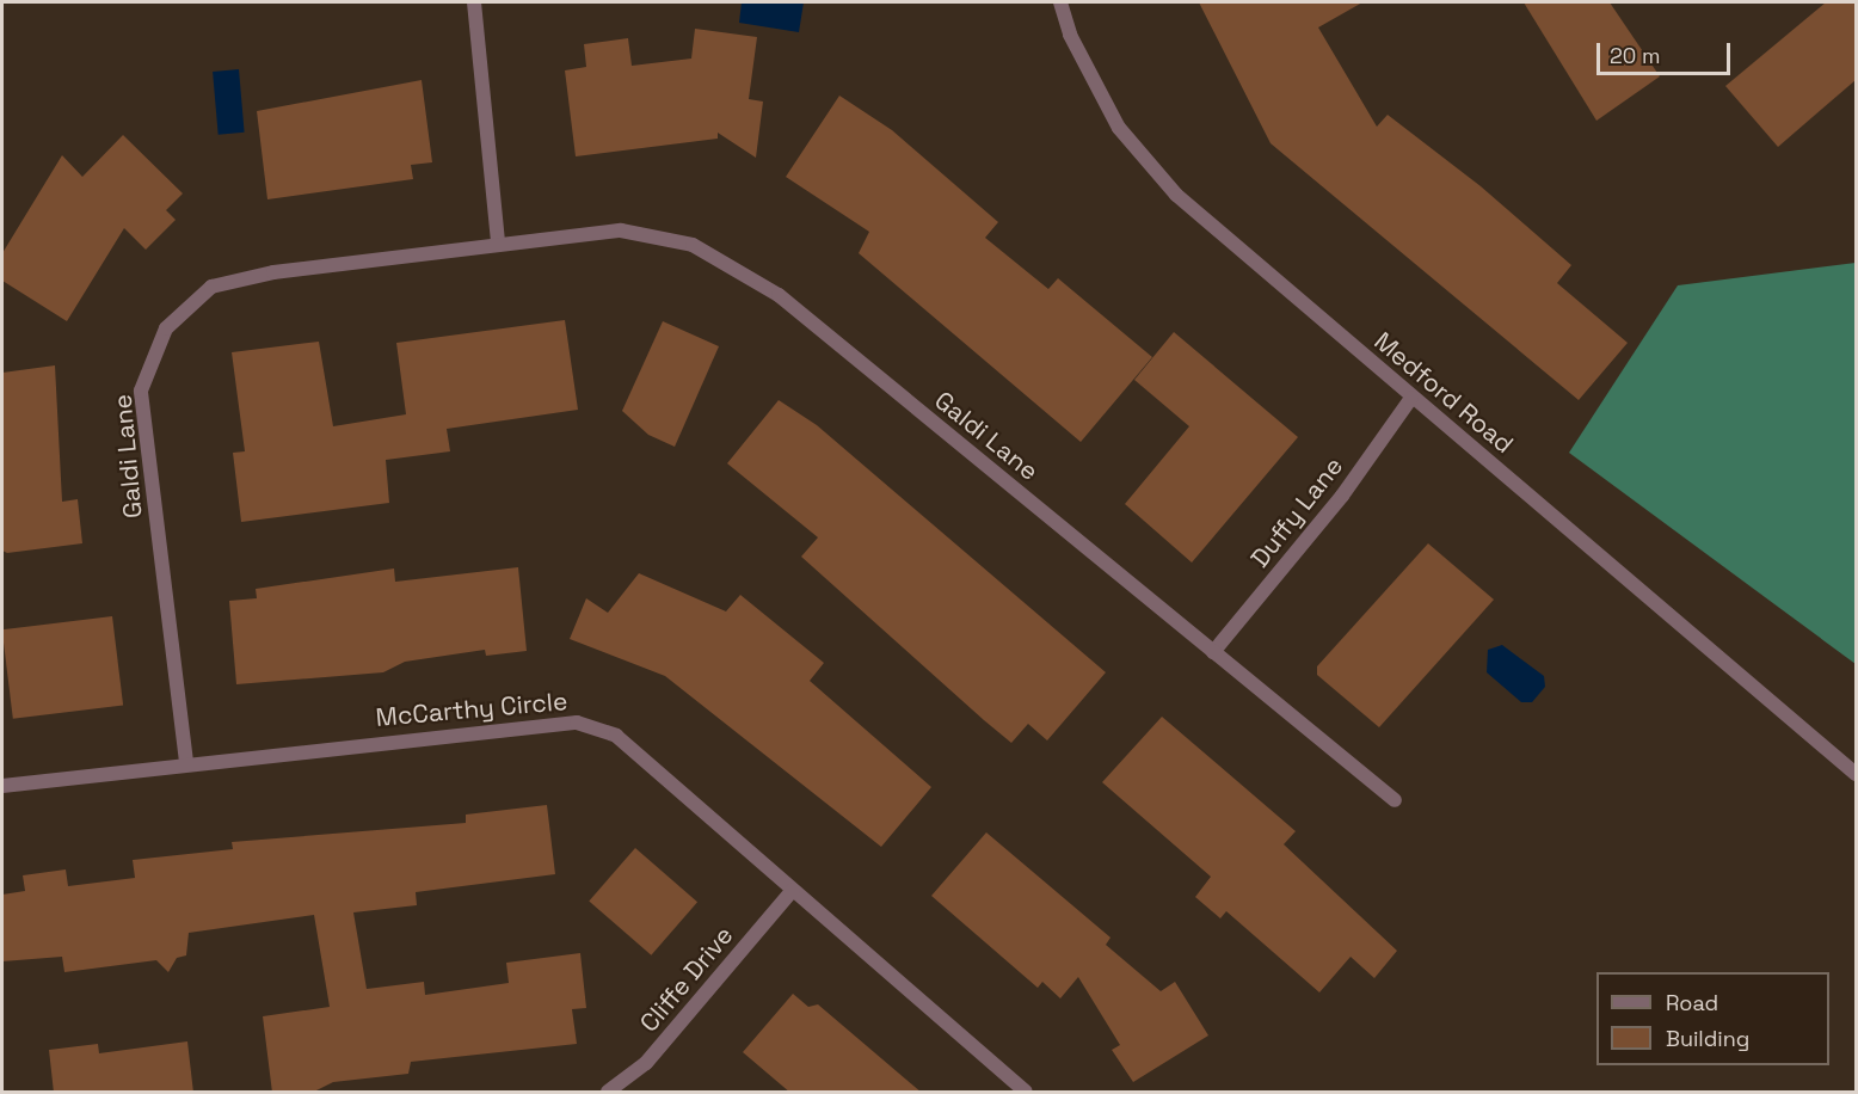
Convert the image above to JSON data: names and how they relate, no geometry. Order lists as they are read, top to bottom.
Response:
{
  "streets": {
    "street": [
      "Medford Road",
      "Galdi Lane",
      "Duffy Lane",
      "McCarthy Circle",
      "Cliffe Drive"
    ]
  },
  "crossings": [
    ["Medford Road", "Duffy Lane"],
    ["Galdi Lane", "Duffy Lane"],
    ["Galdi Lane", "McCarthy Circle"],
    ["McCarthy Circle", "Cliffe Drive"]
  ],
  "legend": ["Road", "Building"],
  "scale_bar": "20 m"
}
